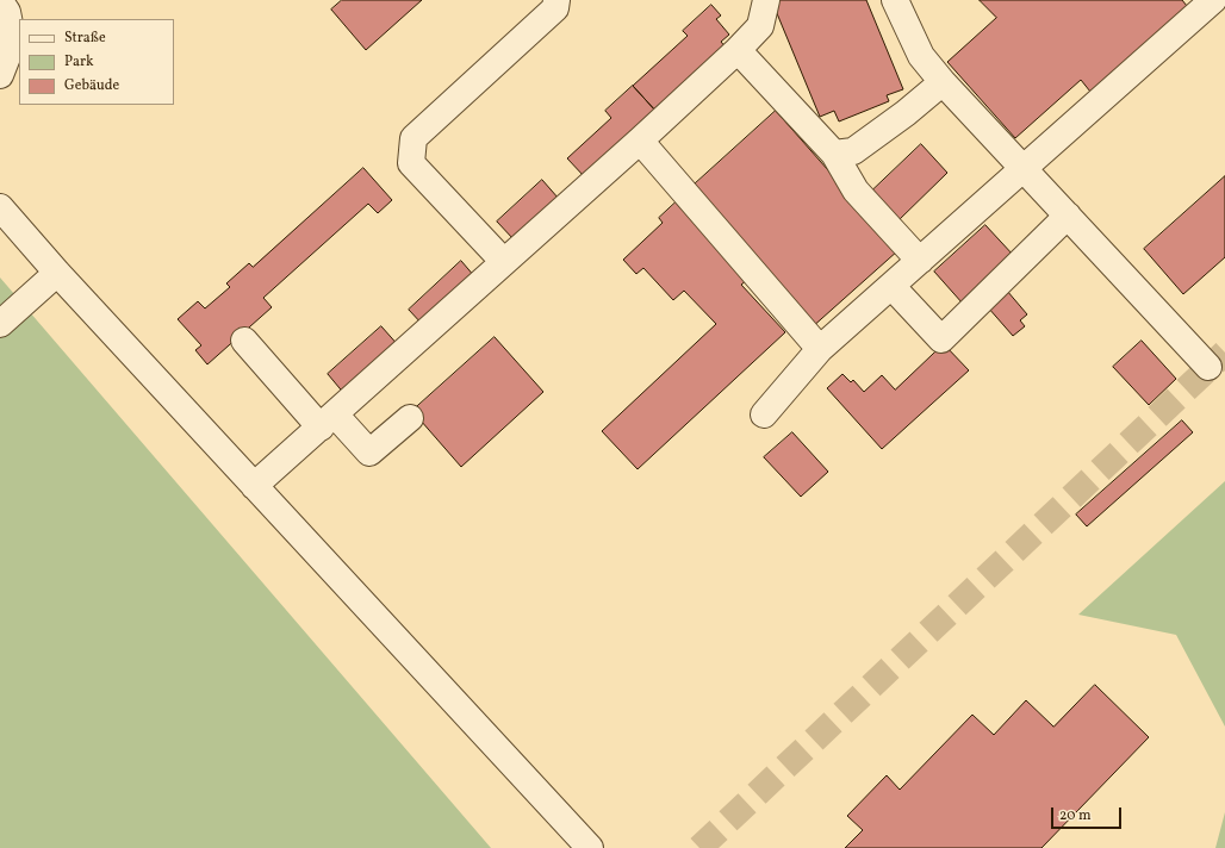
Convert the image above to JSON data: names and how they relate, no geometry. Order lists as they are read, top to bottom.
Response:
{
  "legend": ["Straße", "Park", "Gebäude"],
  "scale_bar": "20 m"
}
